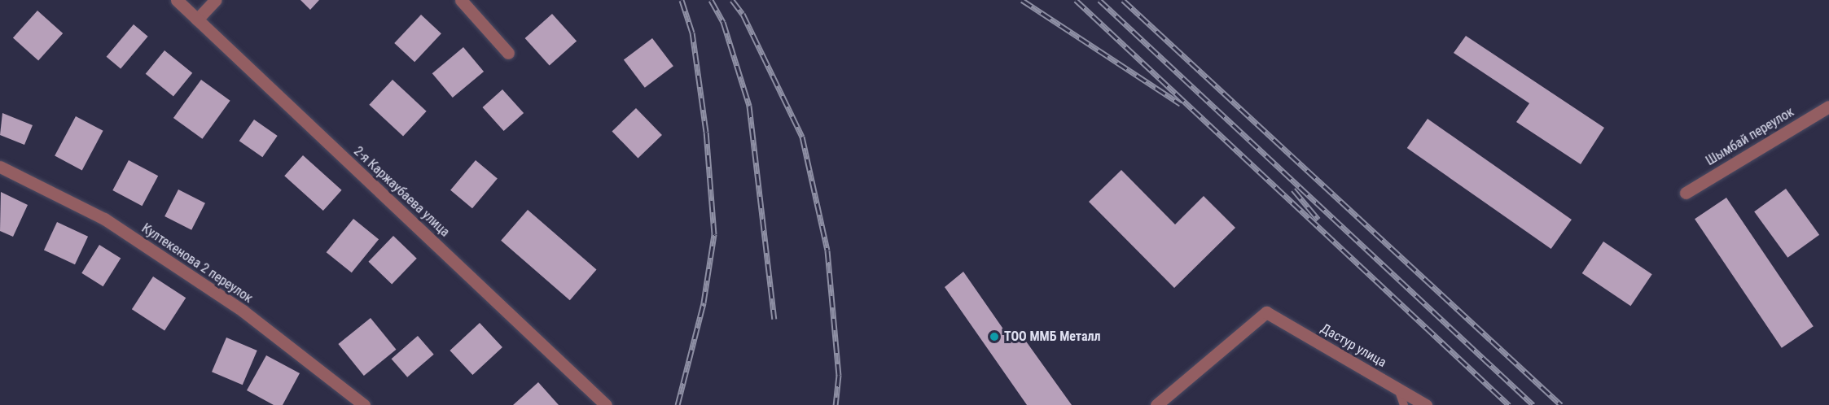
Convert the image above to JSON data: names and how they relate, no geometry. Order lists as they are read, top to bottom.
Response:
{
  "streets": {
    "street": [
      "Шымбай переулок",
      "2-я Каржаубаева улица",
      "Култекенова 2 переулок",
      "Дастур улица"
    ]
  },
  "places": ["ТОО ММБ Металл"]
}
